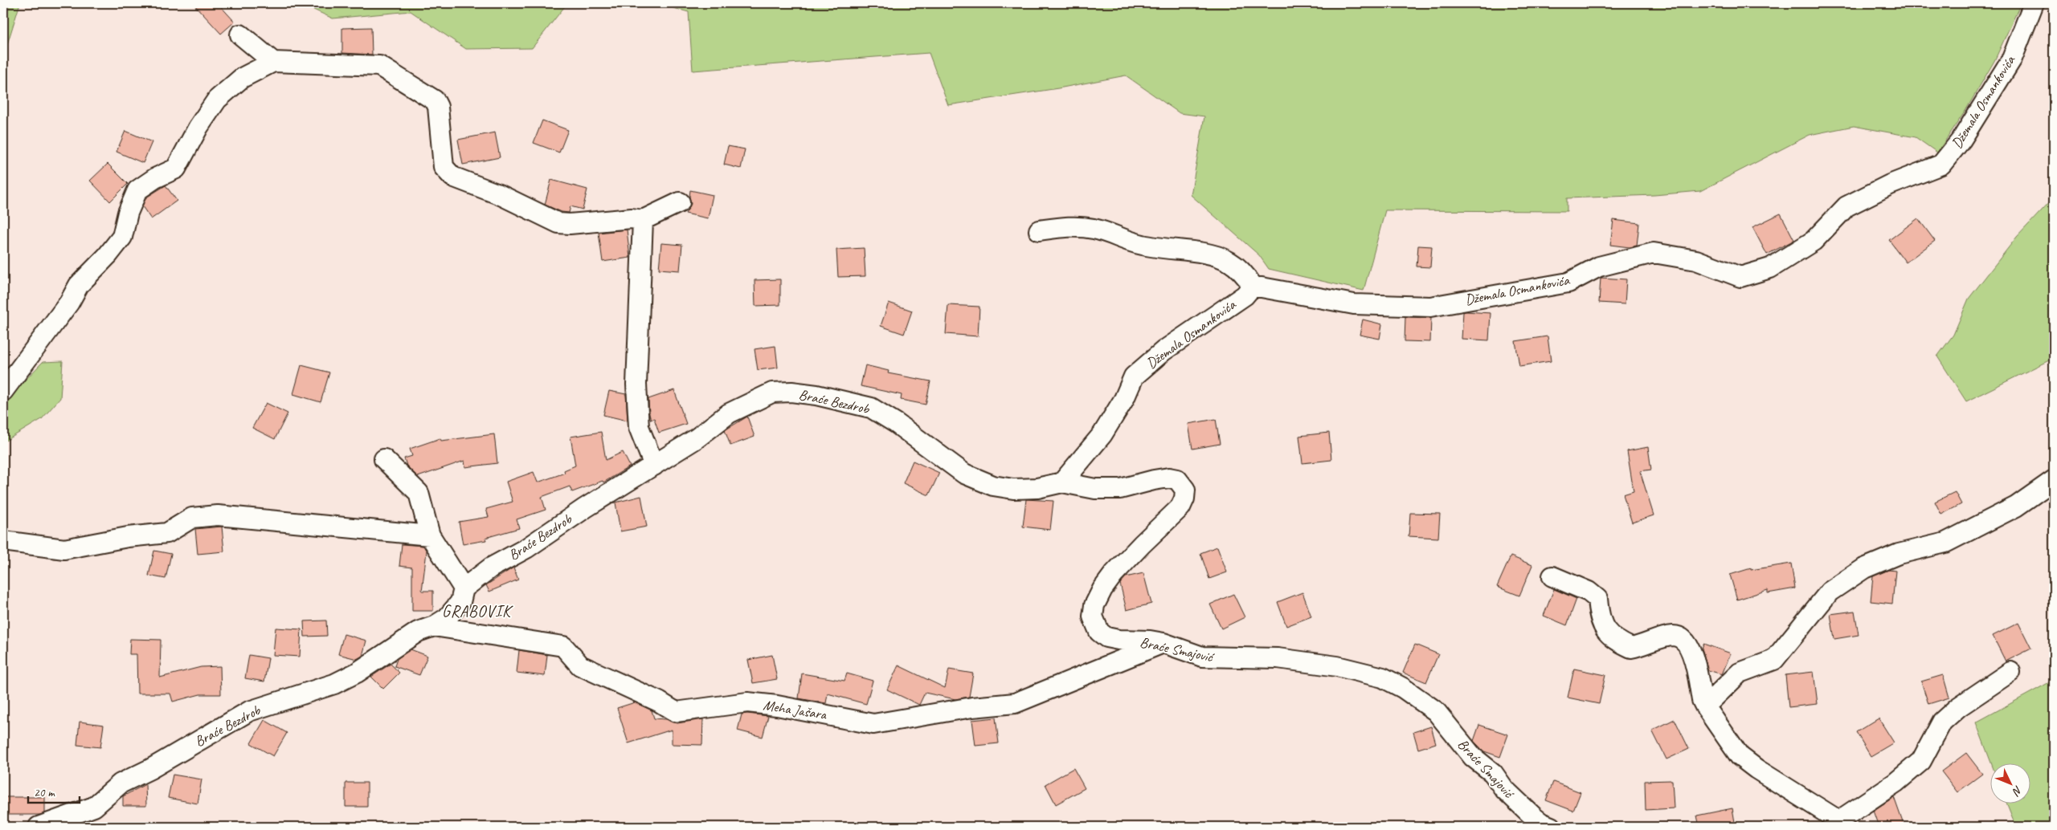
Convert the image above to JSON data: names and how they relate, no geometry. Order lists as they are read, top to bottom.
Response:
{
  "streets": {
    "street": [
      "Džemala Osmankovića",
      "Braće Bezdrob",
      "Braće Smajović",
      "Meha Jašara"
    ]
  },
  "crossings": [
    ["Džemala Osmankovića", "Braće Bezdrob"],
    ["Džemala Osmankovića", "Braće Smajović"],
    ["Braće Bezdrob", "Braće Smajović"],
    ["Braće Bezdrob", "Meha Jašara"],
    ["Braće Smajović", "Meha Jašara"]
  ],
  "districts": ["GRABOVIK"],
  "scale_bar": "20 m",
  "north": "bottom right"
}
